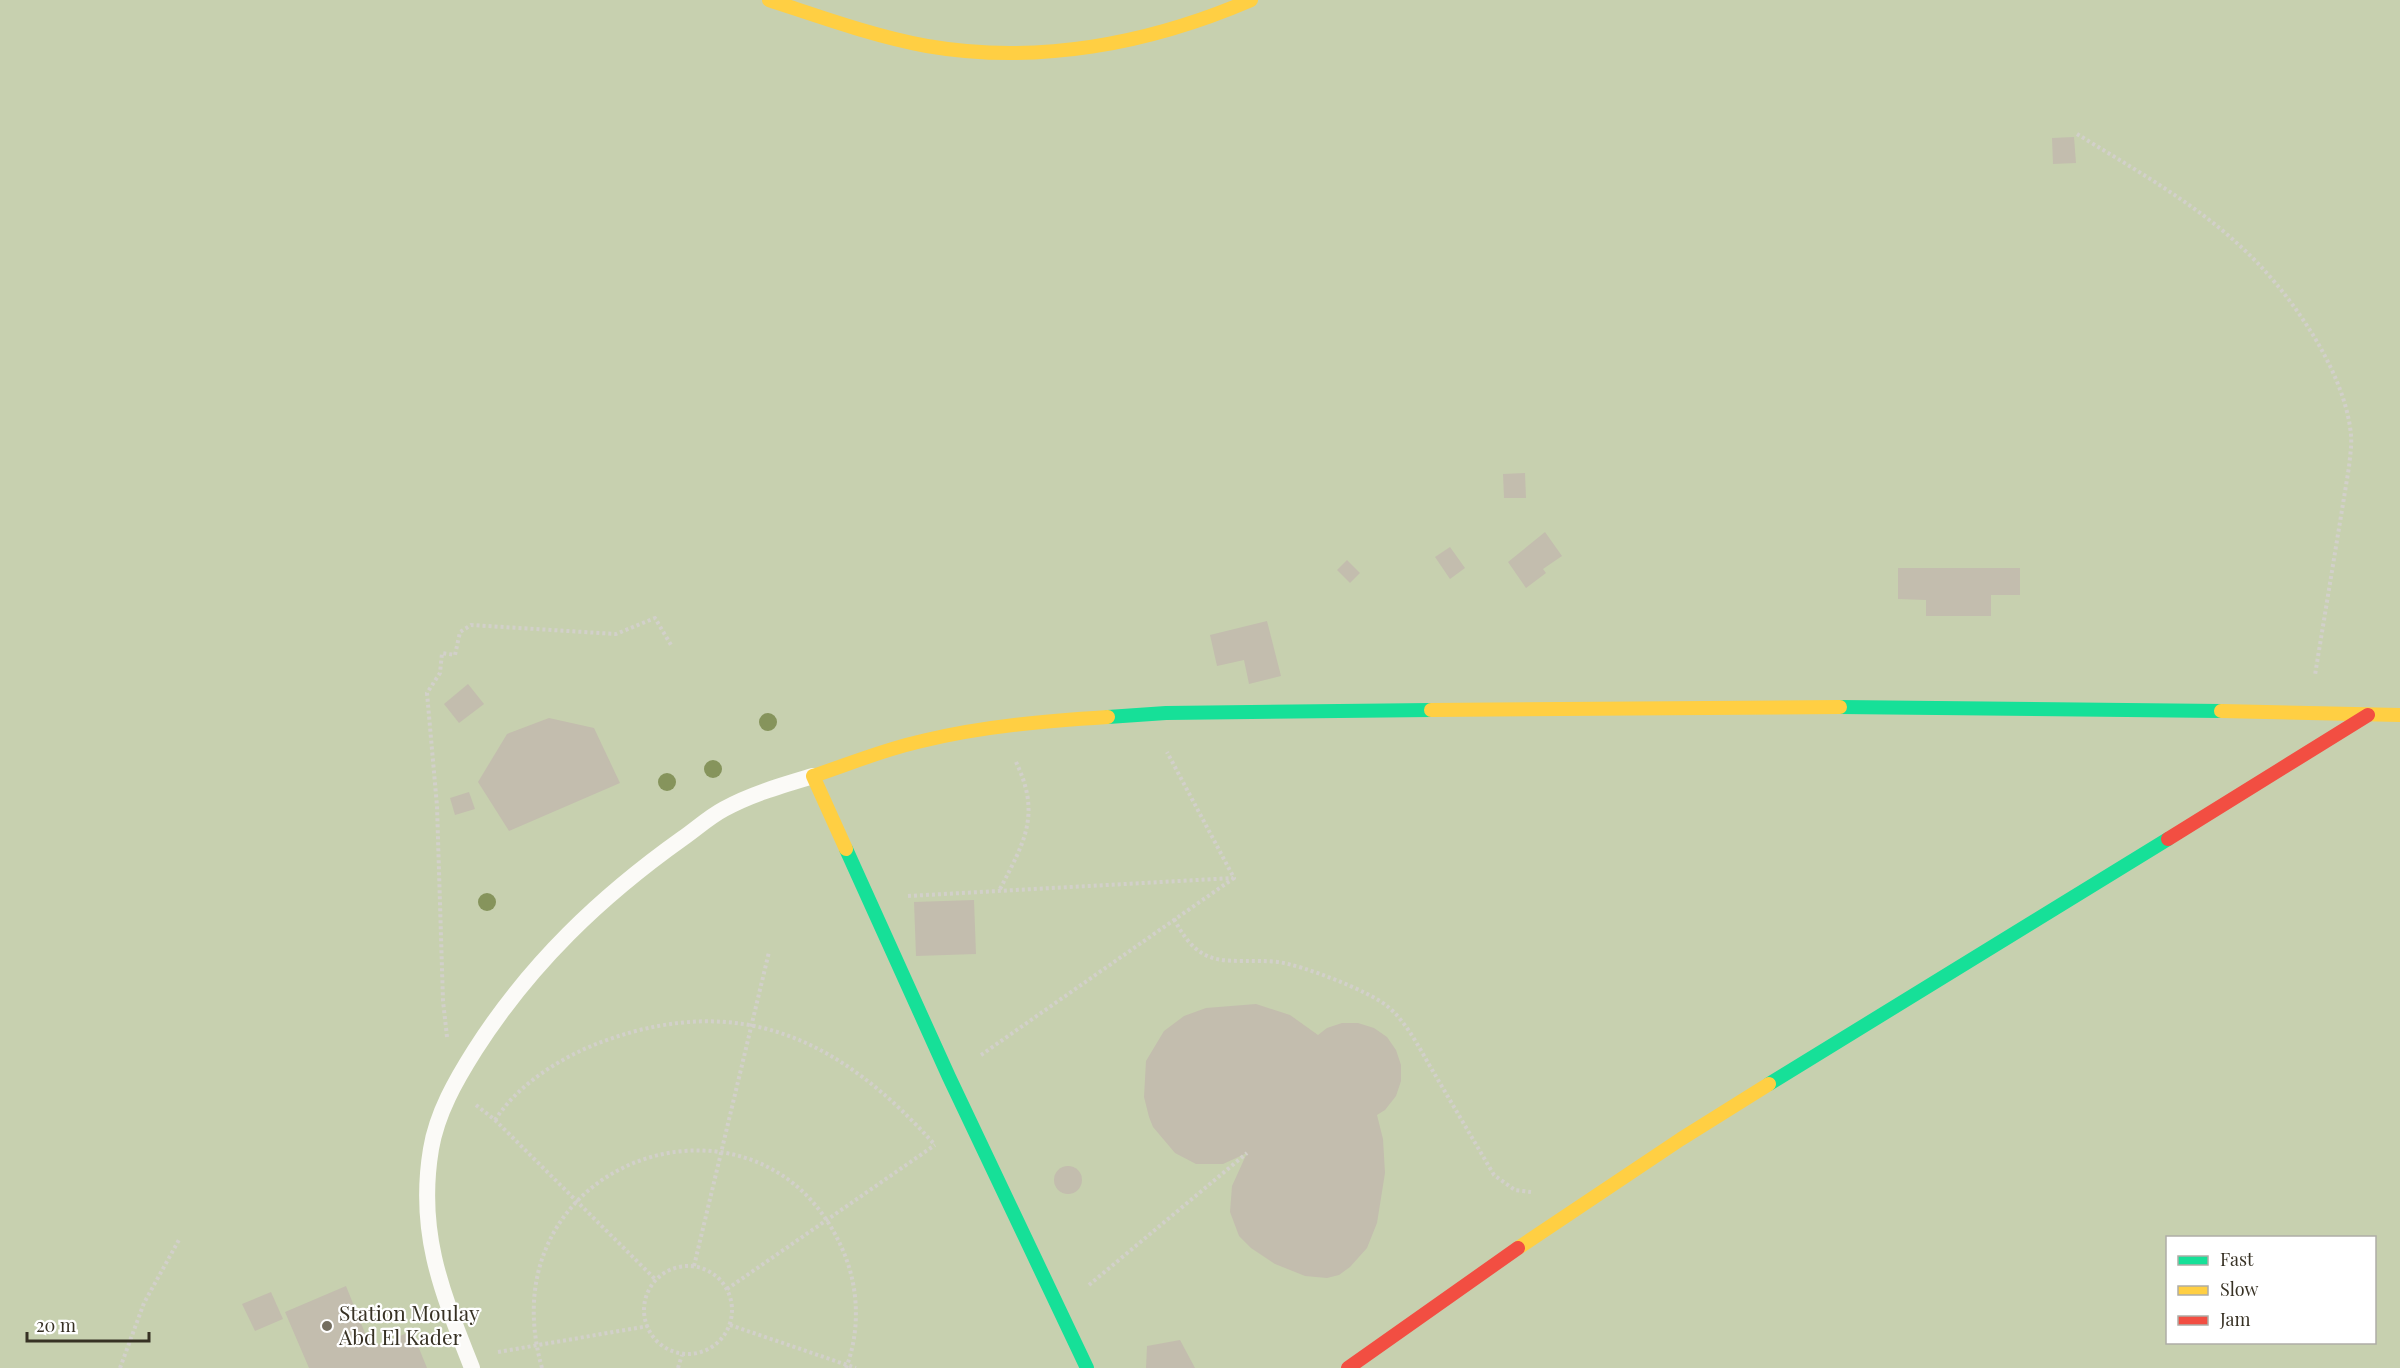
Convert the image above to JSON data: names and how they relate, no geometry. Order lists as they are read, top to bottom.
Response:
{
  "places": ["Station Moulay Abd El Kader"],
  "legend": ["Fast", "Slow", "Jam"],
  "scale_bar": "20 m"
}
